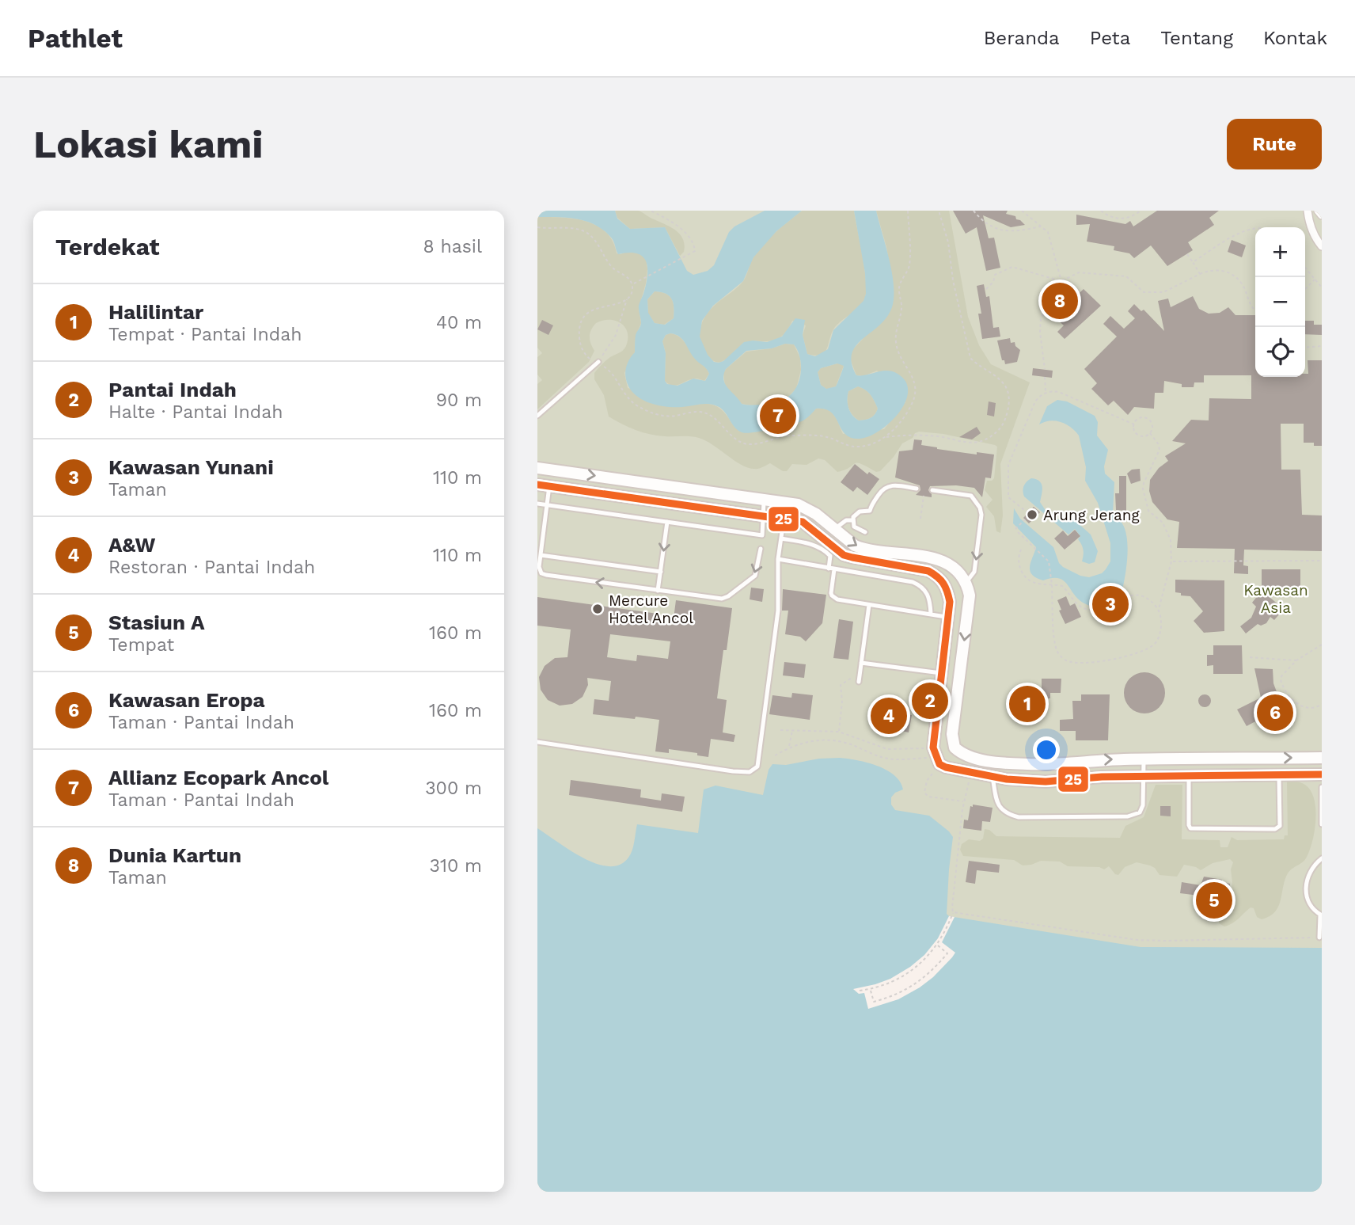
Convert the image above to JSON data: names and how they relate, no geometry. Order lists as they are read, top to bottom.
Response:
{
  "parks": ["Kawasan Asia"],
  "places": ["Arung Jerang", "Mercure Hotel Ancol"],
  "lines": ["transit line 25"],
  "page": {
    "header": "Pathlet",
    "nav": [
      "Beranda",
      "Peta",
      "Tentang",
      "Kontak"
    ],
    "buttons": "Rute",
    "title": "Lokasi kami",
    "heading": ["Terdekat", "8 hasil"],
    "map_buttons": ["+", "−"],
    "pins": [
      "8",
      "7",
      "3",
      "2",
      "1",
      "6",
      "4",
      "5"
    ],
    "list": [
      {
        "mark": "1",
        "name": "Halilintar",
        "note": "Tempat · Pantai Indah",
        "value": "40 m"
      },
      {
        "mark": "2",
        "name": "Pantai Indah",
        "note": "Halte · Pantai Indah",
        "value": "90 m"
      },
      {
        "mark": "3",
        "name": "Kawasan Yunani",
        "note": "Taman",
        "value": "110 m"
      },
      {
        "mark": "4",
        "name": "A&W",
        "note": "Restoran · Pantai Indah",
        "value": "110 m"
      },
      {
        "mark": "5",
        "name": "Stasiun A",
        "note": "Tempat",
        "value": "160 m"
      },
      {
        "mark": "6",
        "name": "Kawasan Eropa",
        "note": "Taman · Pantai Indah",
        "value": "160 m"
      },
      {
        "mark": "7",
        "name": "Allianz Ecopark Ancol",
        "note": "Taman · Pantai Indah",
        "value": "300 m"
      },
      {
        "mark": "8",
        "name": "Dunia Kartun",
        "note": "Taman",
        "value": "310 m"
      }
    ]
  }
}
